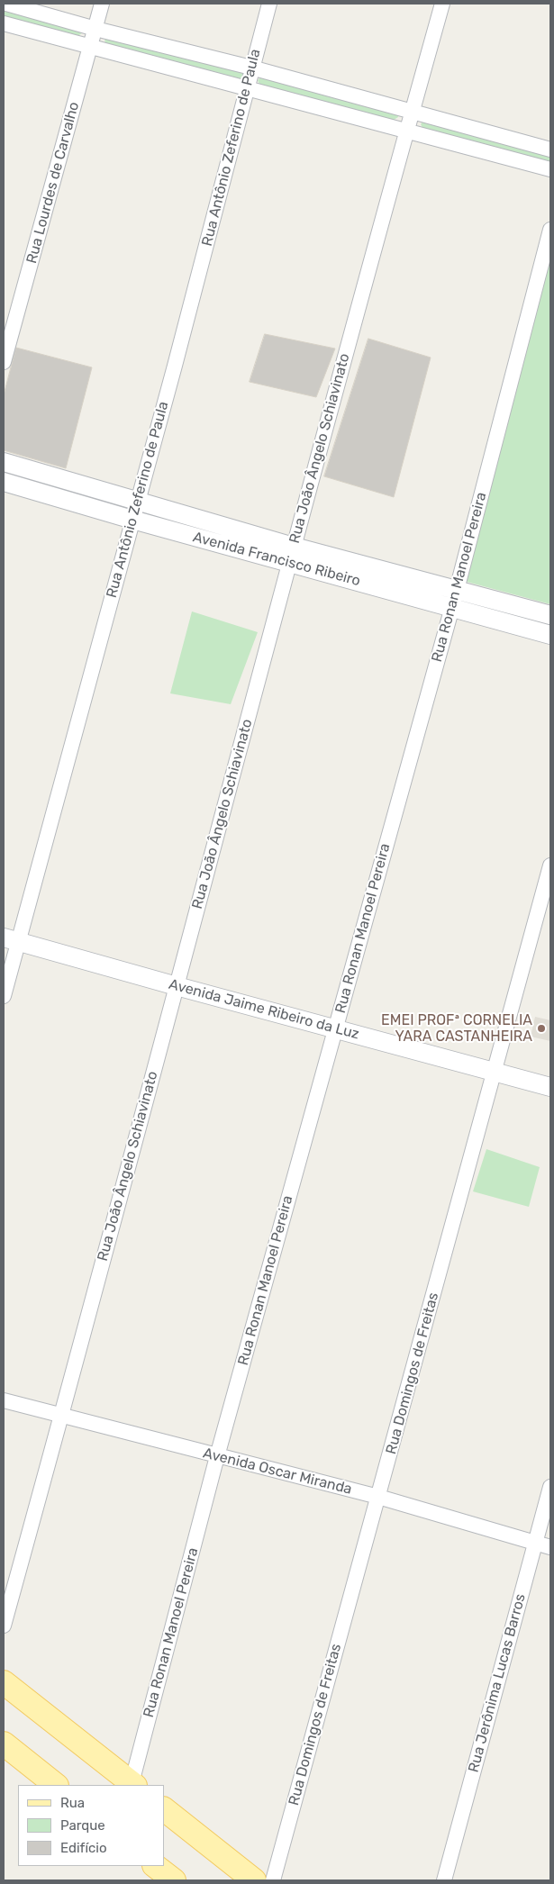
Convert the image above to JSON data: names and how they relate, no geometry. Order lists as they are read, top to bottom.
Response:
{
  "streets": {
    "street": [
      "Rua Antônio Zeferino de Paula",
      "Rua Lourdes de Carvalho",
      "Rua João Ângelo Schiavinato",
      "Avenida Francisco Ribeiro",
      "Rua Ronan Manoel Pereira",
      "Avenida Jaime Ribeiro da Luz",
      "Rua Domingos de Freitas",
      "Avenida Oscar Miranda",
      "Rua Jerônima Lucas Barros"
    ]
  },
  "crossings": [
    ["Rua Antônio Zeferino de Paula", "Avenida Francisco Ribeiro"],
    ["Rua Antônio Zeferino de Paula", "Avenida Jaime Ribeiro da Luz"],
    ["Rua João Ângelo Schiavinato", "Avenida Francisco Ribeiro"],
    ["Rua João Ângelo Schiavinato", "Avenida Jaime Ribeiro da Luz"],
    ["Rua João Ângelo Schiavinato", "Avenida Oscar Miranda"],
    ["Avenida Francisco Ribeiro", "Rua Ronan Manoel Pereira"],
    ["Rua Ronan Manoel Pereira", "Avenida Jaime Ribeiro da Luz"],
    ["Rua Ronan Manoel Pereira", "Avenida Oscar Miranda"],
    ["Avenida Jaime Ribeiro da Luz", "Rua Domingos de Freitas"],
    ["Rua Domingos de Freitas", "Avenida Oscar Miranda"],
    ["Avenida Oscar Miranda", "Rua Jerônima Lucas Barros"]
  ],
  "places": ["EMEI PROFª CORNELIA YARA CASTANHEIRA"],
  "legend": ["Rua", "Parque", "Edifício"]
}
